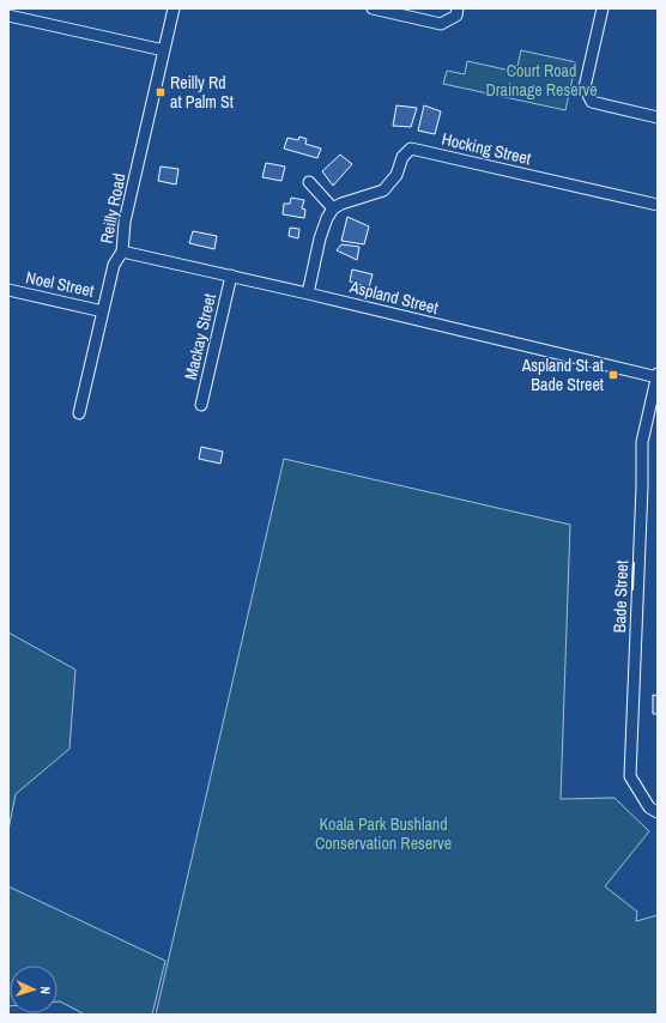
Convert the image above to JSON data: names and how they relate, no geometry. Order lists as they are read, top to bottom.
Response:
{
  "streets": {
    "street": [
      "Hocking Street",
      "Reilly Road",
      "Noel Street",
      "Aspland Street",
      "Mackay Street",
      "Bade Street"
    ]
  },
  "crossings": [
    ["Reilly Road", "Noel Street"],
    ["Reilly Road", "Aspland Street"],
    ["Aspland Street", "Mackay Street"],
    ["Aspland Street", "Bade Street"]
  ],
  "parks": ["Court Road Drainage Reserve", "Koala Park Bushland Conservation Reserve"],
  "places": {
    "transit": ["Reilly Rd at Palm St", "Aspland St at Bade Street"]
  },
  "north": "right"
}
